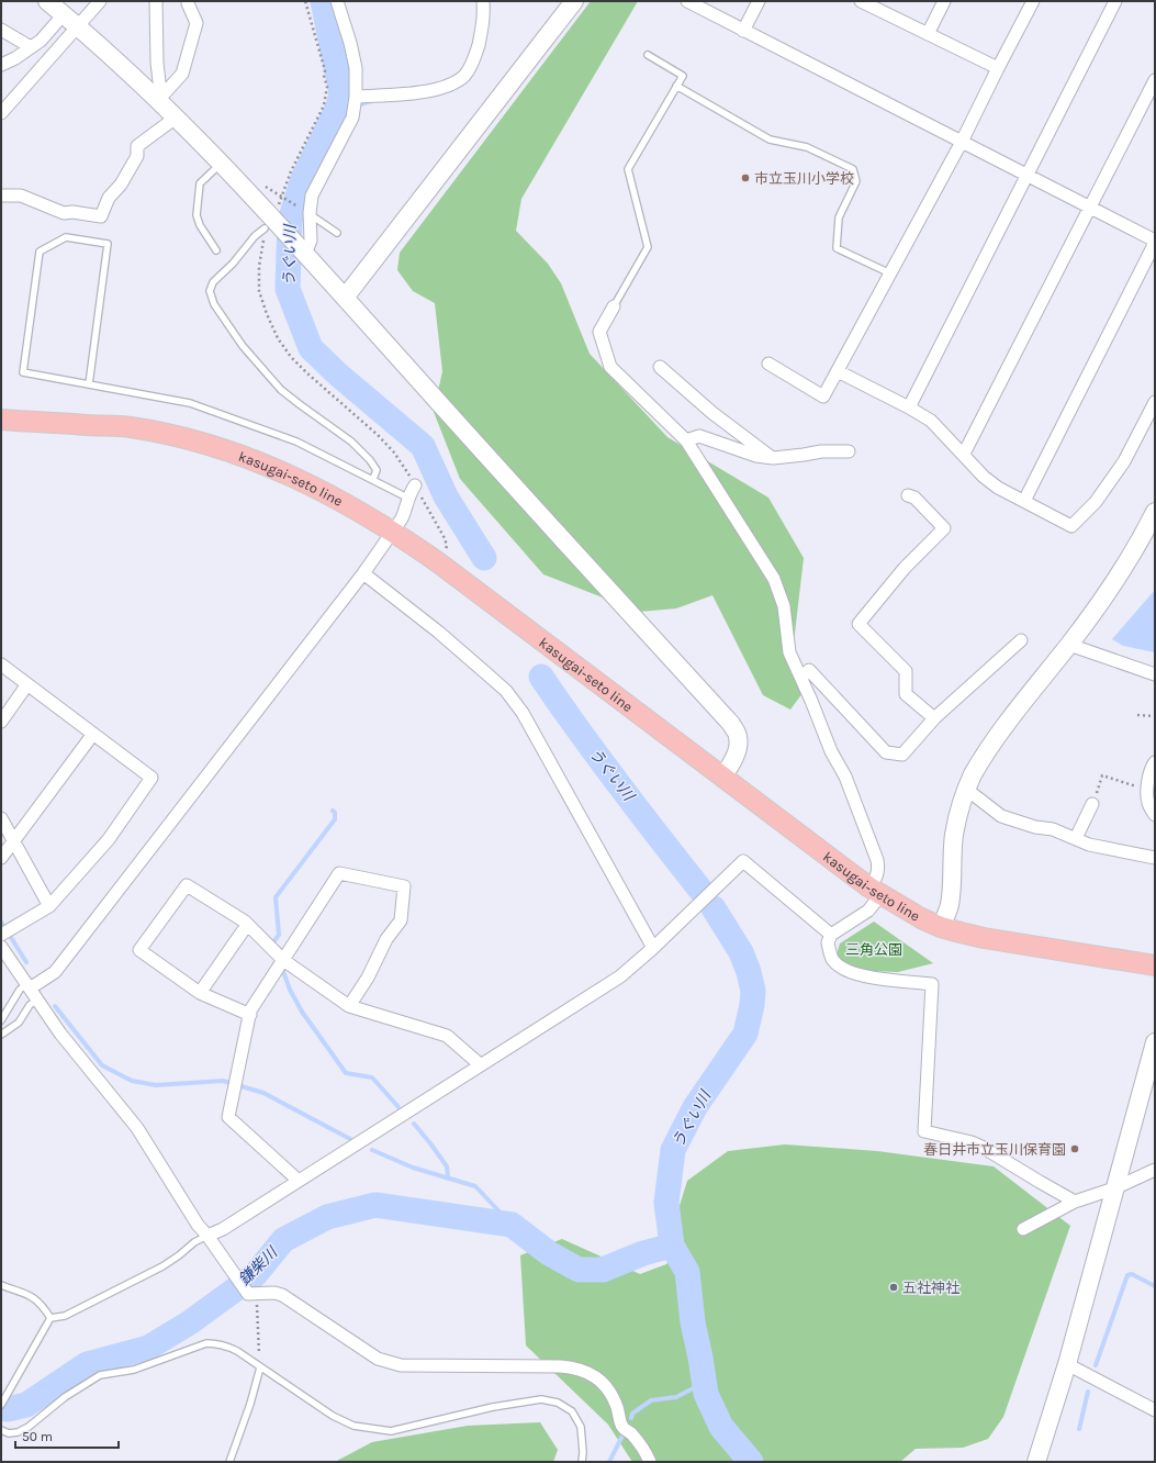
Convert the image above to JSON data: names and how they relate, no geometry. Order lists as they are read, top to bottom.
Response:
{
  "streets": {
    "main road": ["kasugai-seto line"]
  },
  "water": ["うぐい川", "鎌柴川"],
  "parks": ["三角公園"],
  "places": ["市立玉川小学校", "春日井市立玉川保育園", "五社神社"],
  "scale_bar": "50 m"
}
